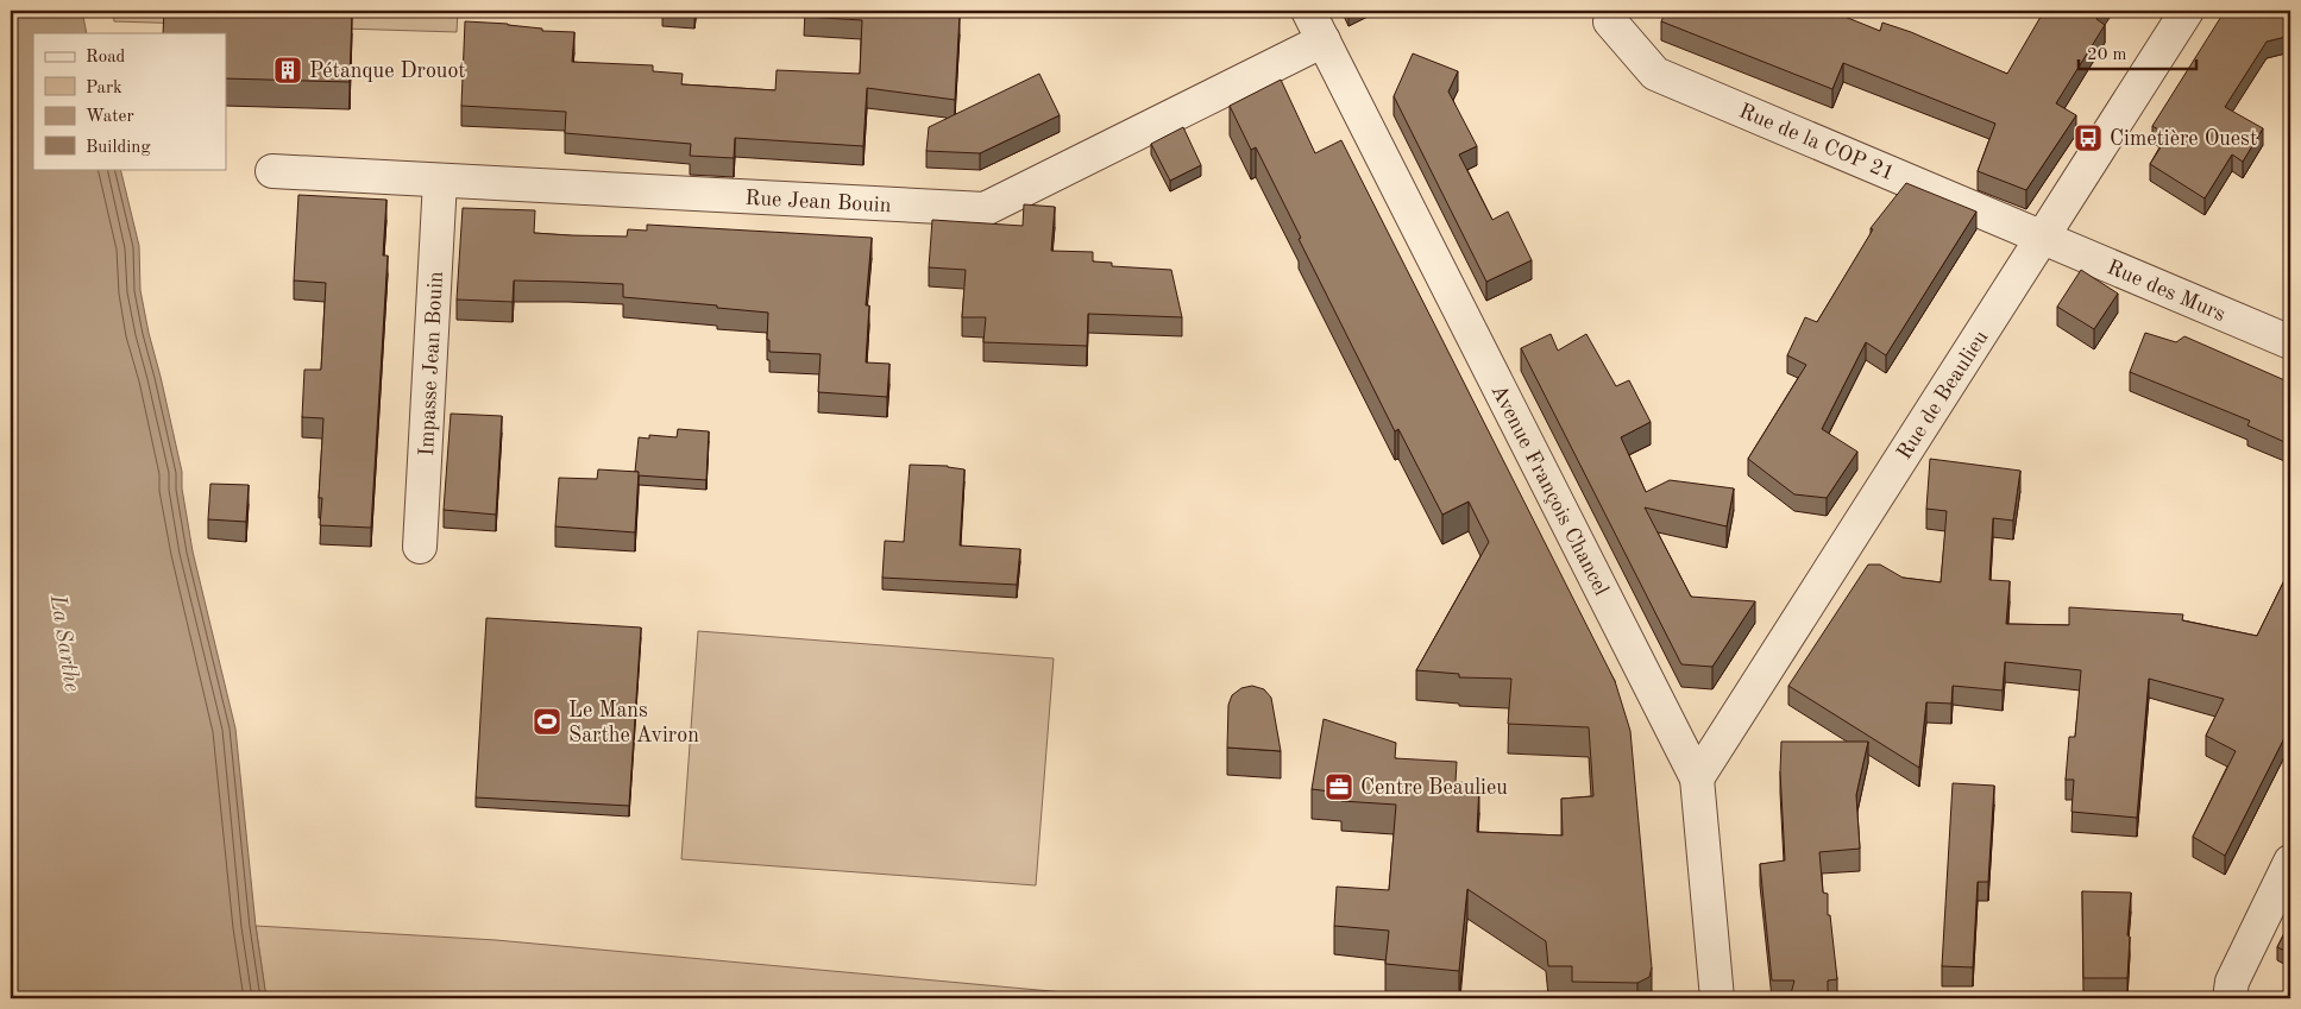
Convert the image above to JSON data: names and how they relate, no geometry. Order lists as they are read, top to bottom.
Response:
{
  "streets": {
    "street": [
      "Rue de la COP 21",
      "Rue Jean Bouin",
      "Rue des Murs",
      "Impasse Jean Bouin",
      "Rue de Beaulieu",
      "Avenue François Chancel"
    ]
  },
  "crossings": [
    ["Rue de la COP 21", "Rue des Murs"],
    ["Rue de la COP 21", "Rue de Beaulieu"],
    ["Rue Jean Bouin", "Impasse Jean Bouin"],
    ["Rue Jean Bouin", "Avenue François Chancel"],
    ["Rue des Murs", "Rue de Beaulieu"],
    ["Rue de Beaulieu", "Avenue François Chancel"]
  ],
  "water": ["La Sarthe"],
  "places": {
    "building": ["Pétanque Drouot"],
    "bus stop": ["Cimetière Ouest"],
    "sports": ["Le Mans Sarthe Aviron"],
    "office": ["Centre Beaulieu"]
  },
  "legend": [
    "Road",
    "Park",
    "Water",
    "Building"
  ],
  "scale_bar": "20 m"
}
